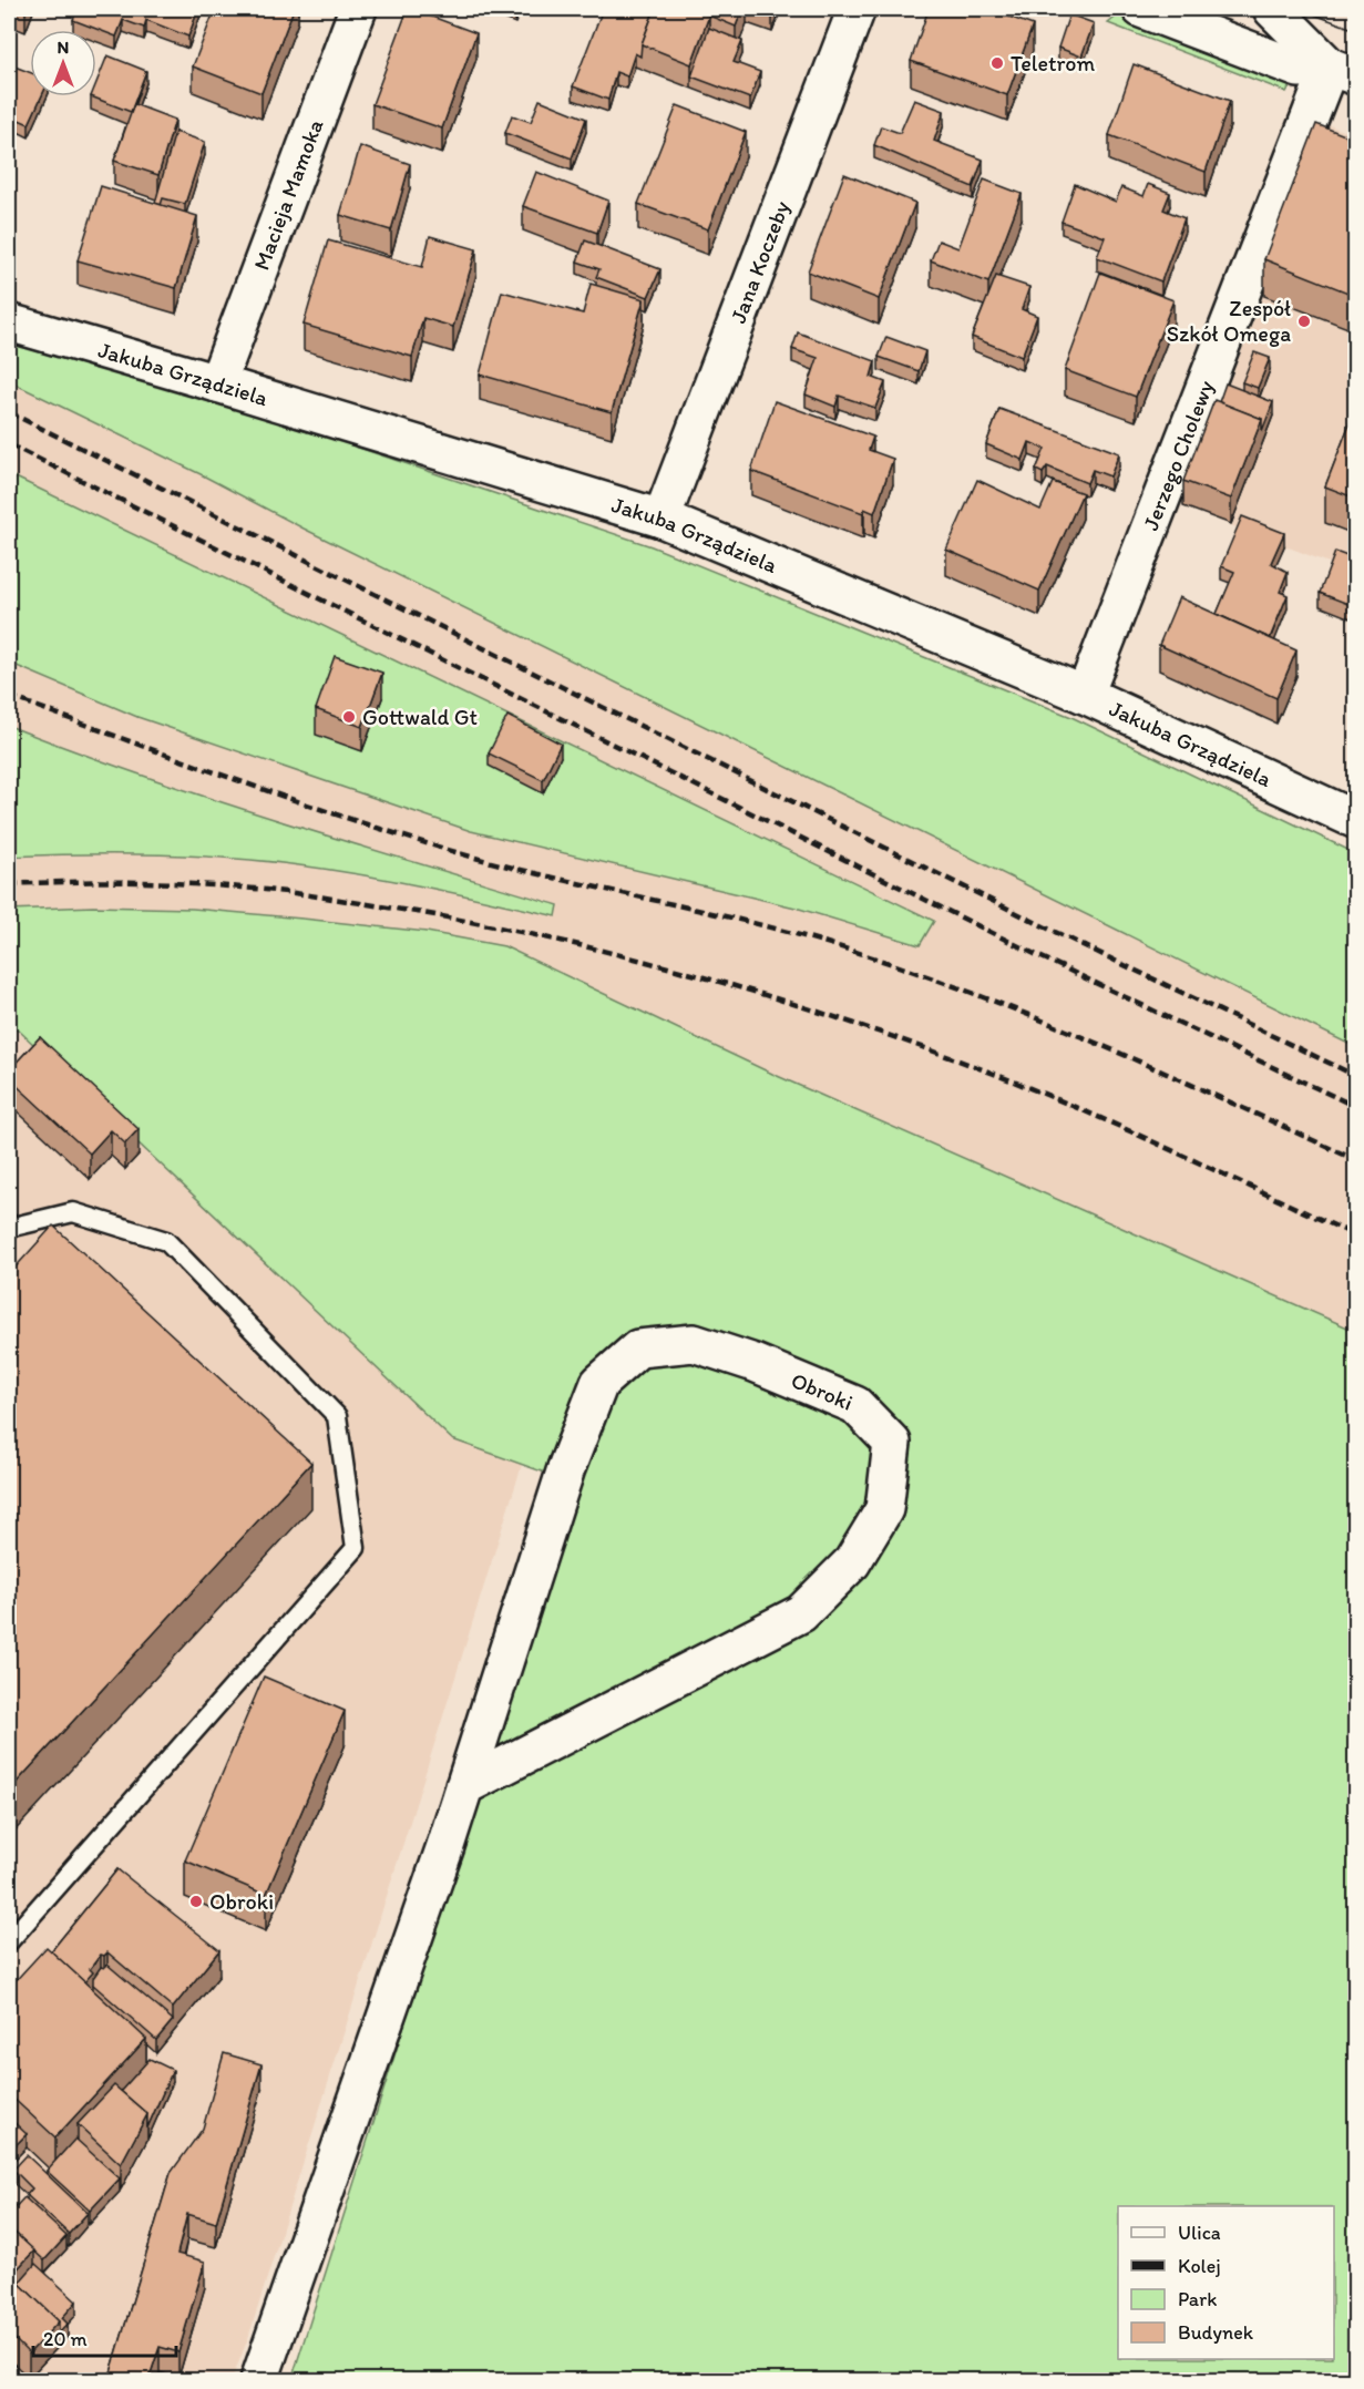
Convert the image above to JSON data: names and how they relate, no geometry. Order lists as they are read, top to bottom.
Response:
{
  "streets": {
    "street": [
      "Macieja Mamoka",
      "Jana Koczeby",
      "Jakuba Grządziela",
      "Jerzego Cholewy",
      "Obroki"
    ]
  },
  "crossings": [
    ["Macieja Mamoka", "Jakuba Grządziela"],
    ["Jana Koczeby", "Jakuba Grządziela"],
    ["Jakuba Grządziela", "Jerzego Cholewy"]
  ],
  "places": [
    "Teletrom",
    "Zespół Szkół Omega",
    "Gottwald Gt",
    "Obroki"
  ],
  "legend": [
    "Ulica",
    "Kolej",
    "Park",
    "Budynek"
  ],
  "scale_bar": "20 m",
  "north": "top"
}
